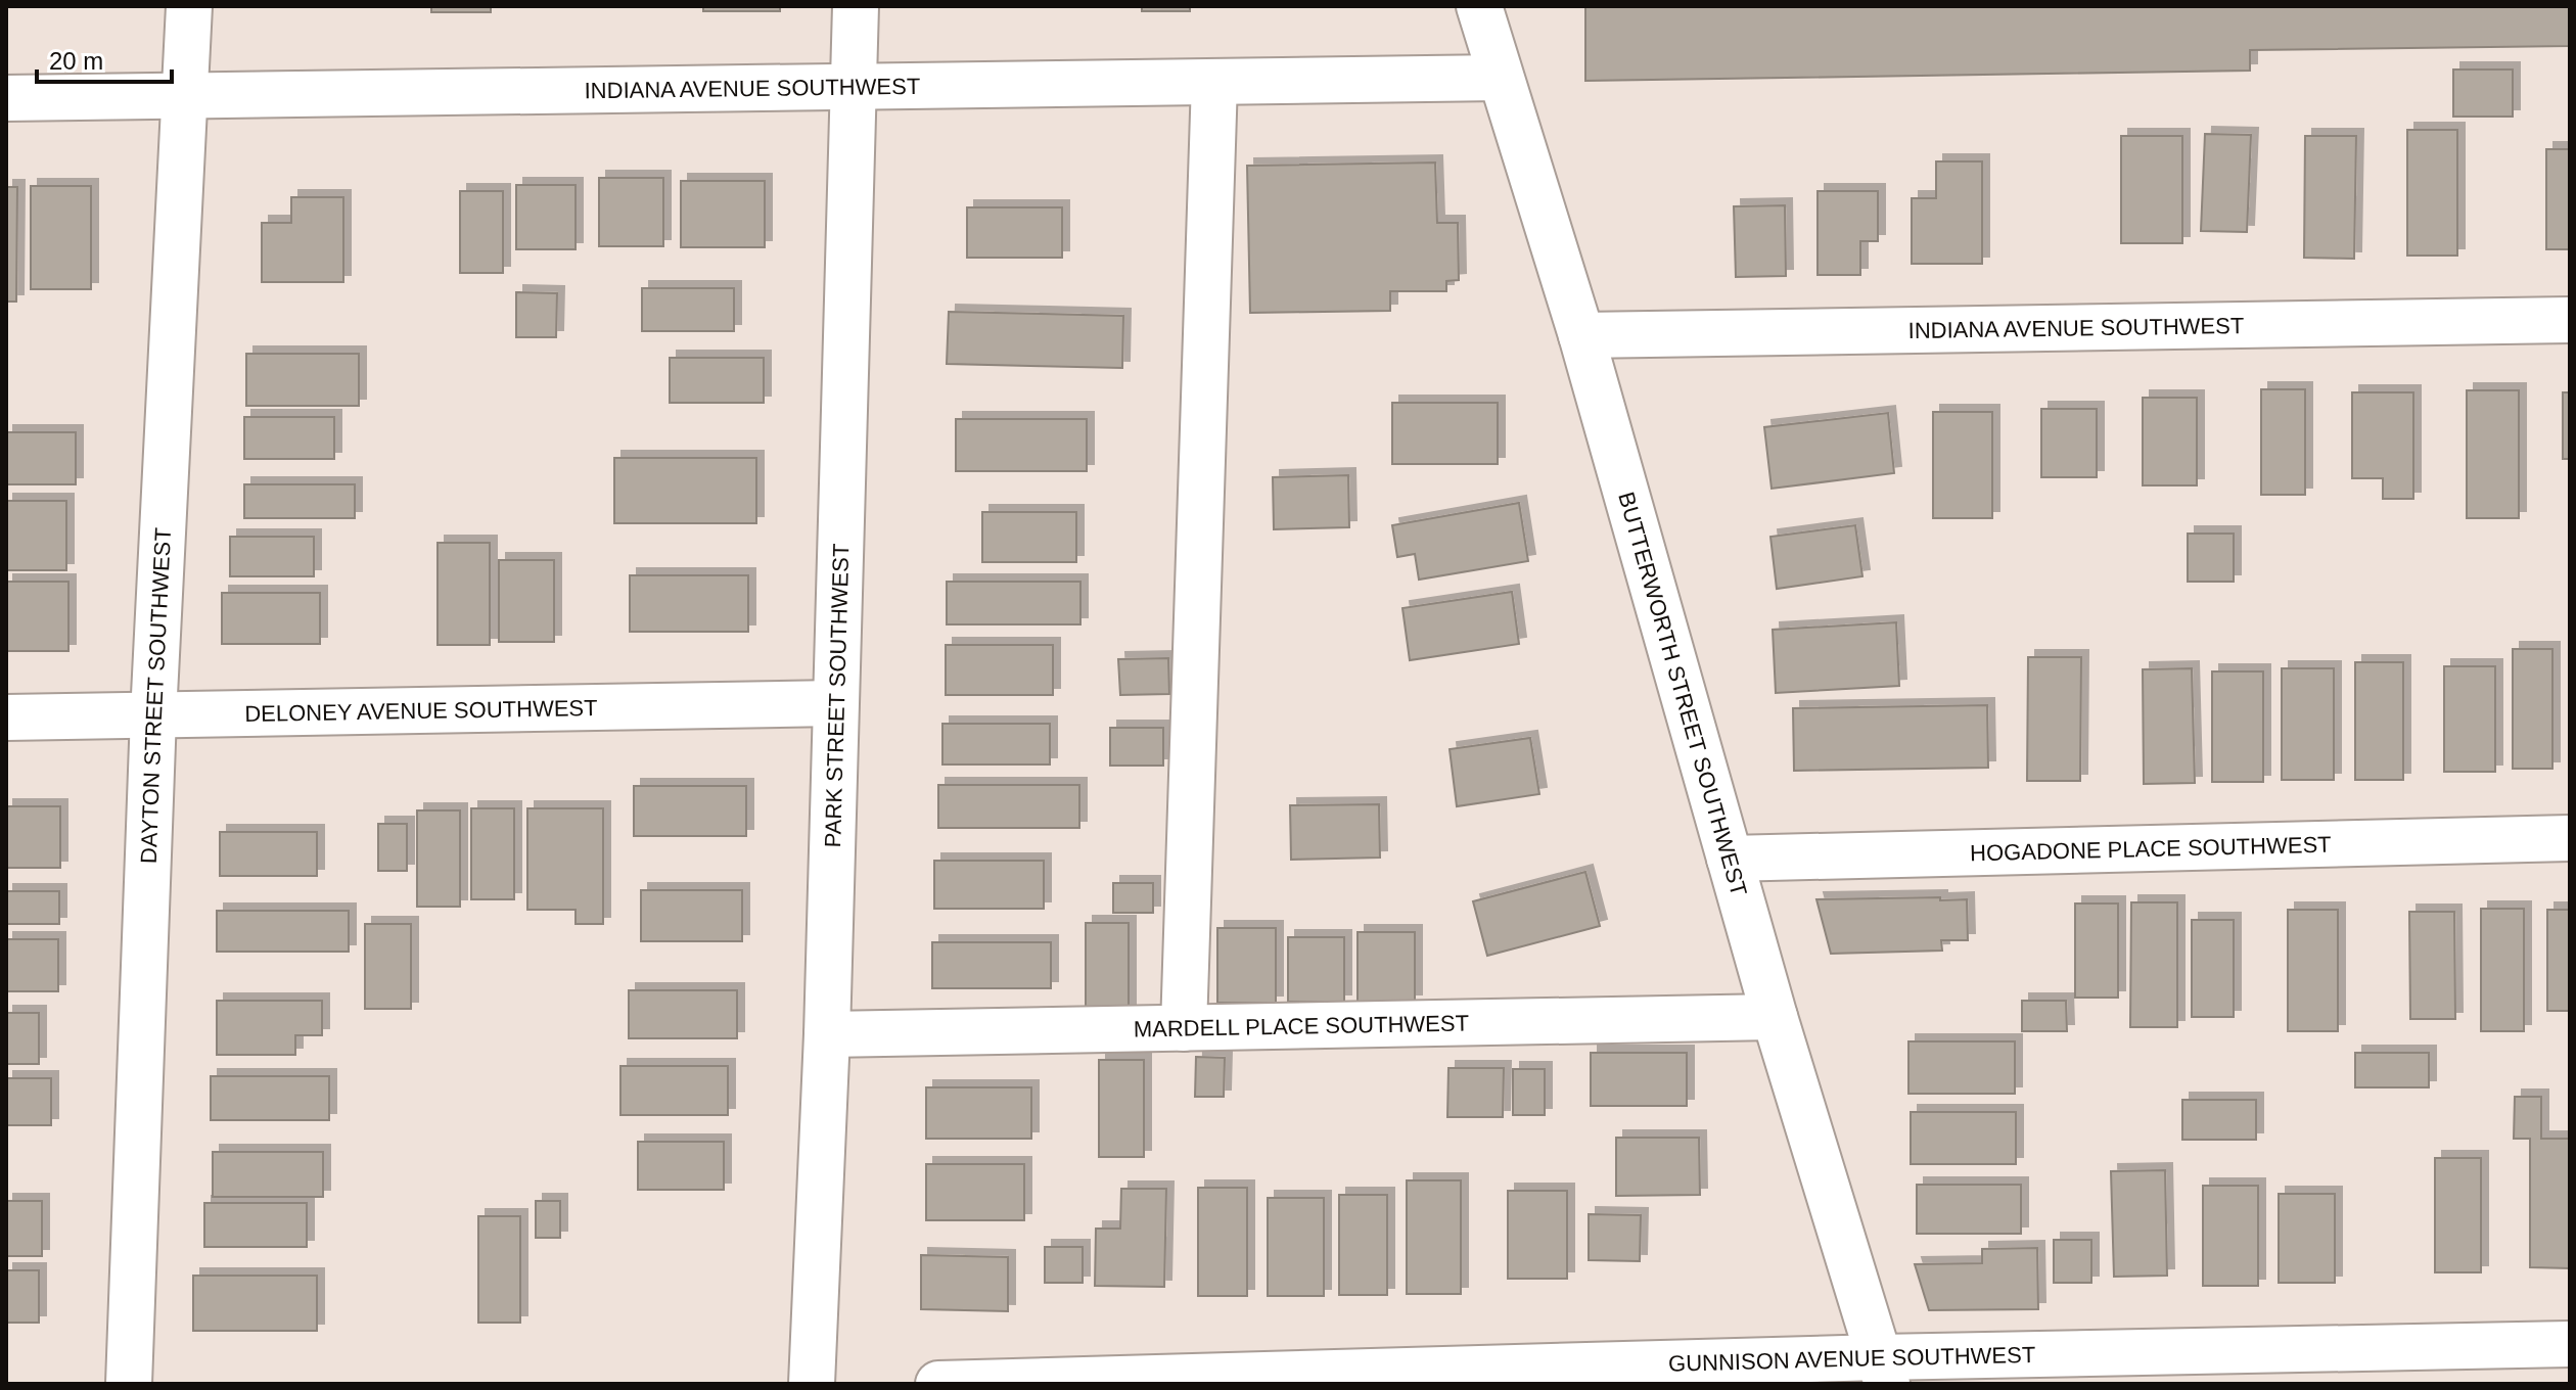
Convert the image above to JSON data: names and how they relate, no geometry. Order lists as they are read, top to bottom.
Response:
{
  "streets": {
    "street": [
      "INDIANA AVENUE SOUTHWEST",
      "DAYTON STREET SOUTHWEST",
      "PARK STREET SOUTHWEST",
      "BUTTERWORTH STREET SOUTHWEST",
      "DELONEY AVENUE SOUTHWEST",
      "HOGADONE PLACE SOUTHWEST",
      "MARDELL PLACE SOUTHWEST",
      "GUNNISON AVENUE SOUTHWEST"
    ]
  },
  "crossings": [
    ["INDIANA AVENUE SOUTHWEST", "DAYTON STREET SOUTHWEST"],
    ["INDIANA AVENUE SOUTHWEST", "PARK STREET SOUTHWEST"],
    ["INDIANA AVENUE SOUTHWEST", "BUTTERWORTH STREET SOUTHWEST"],
    ["DAYTON STREET SOUTHWEST", "DELONEY AVENUE SOUTHWEST"],
    ["PARK STREET SOUTHWEST", "DELONEY AVENUE SOUTHWEST"],
    ["PARK STREET SOUTHWEST", "MARDELL PLACE SOUTHWEST"],
    ["BUTTERWORTH STREET SOUTHWEST", "HOGADONE PLACE SOUTHWEST"],
    ["BUTTERWORTH STREET SOUTHWEST", "MARDELL PLACE SOUTHWEST"],
    ["BUTTERWORTH STREET SOUTHWEST", "GUNNISON AVENUE SOUTHWEST"]
  ],
  "scale_bar": "20 m"
}
